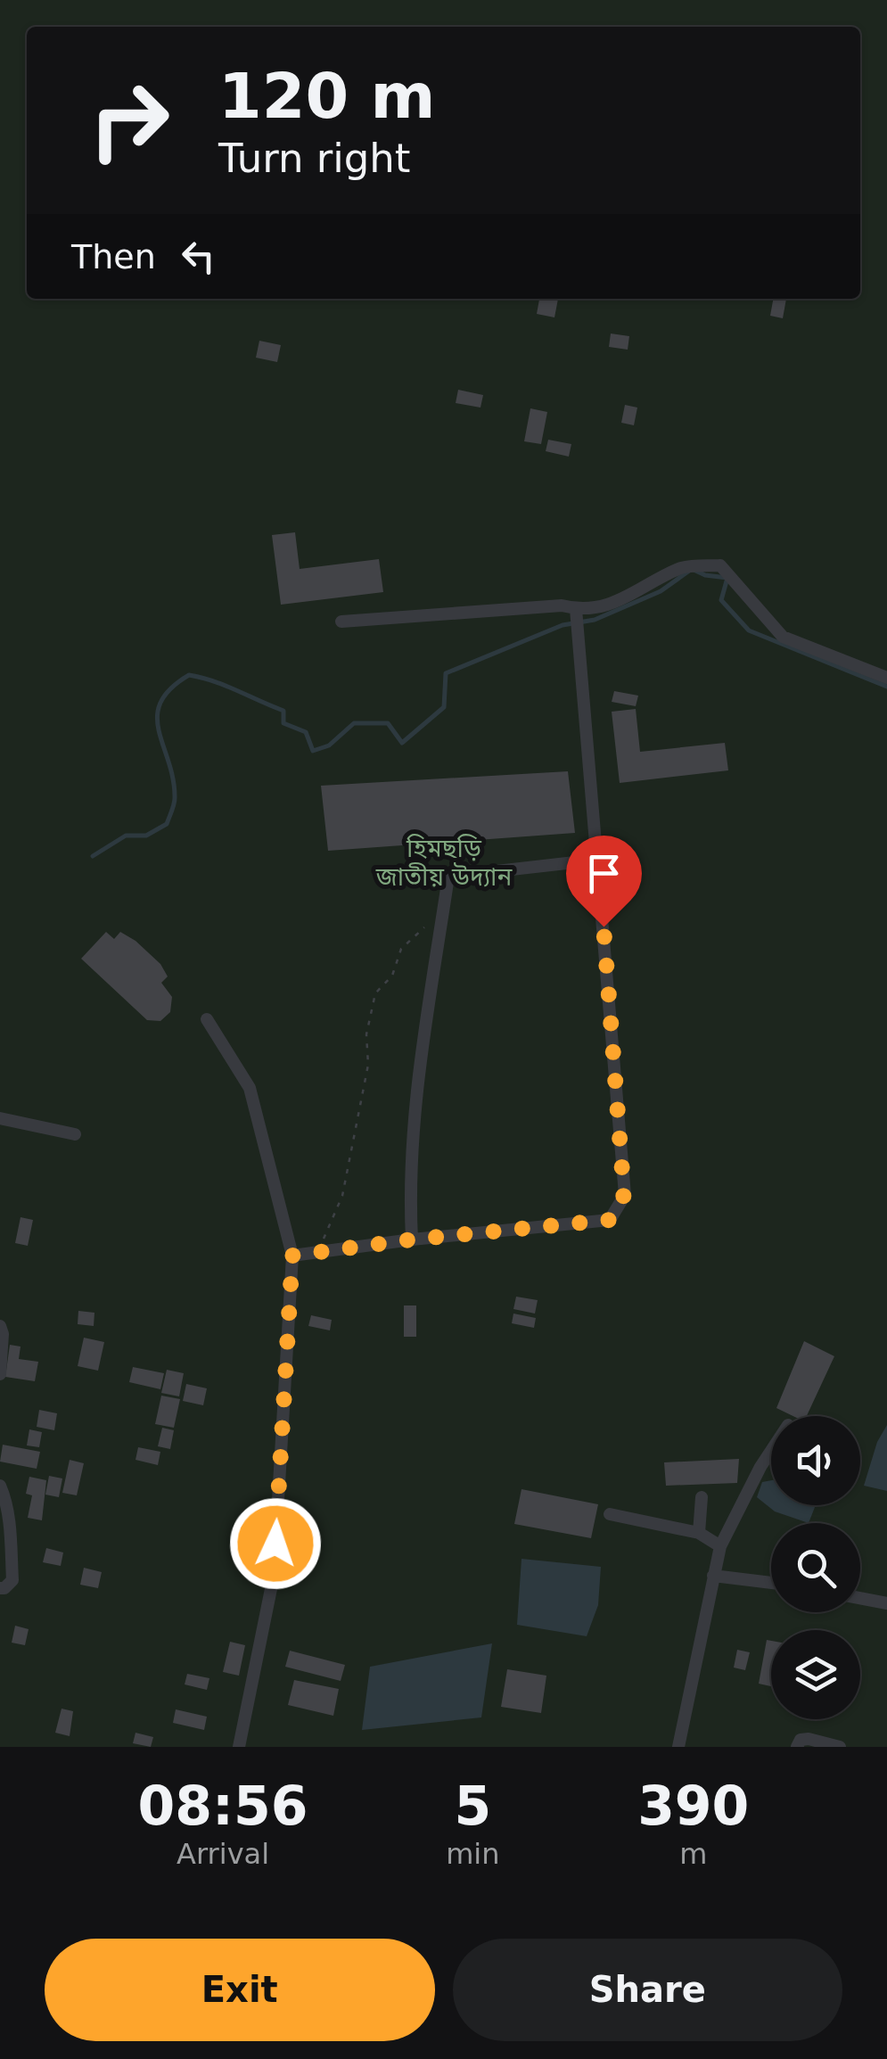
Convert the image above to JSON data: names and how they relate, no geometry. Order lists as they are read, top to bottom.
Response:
{
  "parks": ["হিমছড়ি জাতীয় উদ্যান"],
  "page": {
    "turn": ["120 m", "Turn right"],
    "then": "Then",
    "eta": [
      "08:56",
      "Arrival",
      "5",
      "min",
      "390",
      "m"
    ],
    "buttons": ["Exit", "Share"]
  }
}
